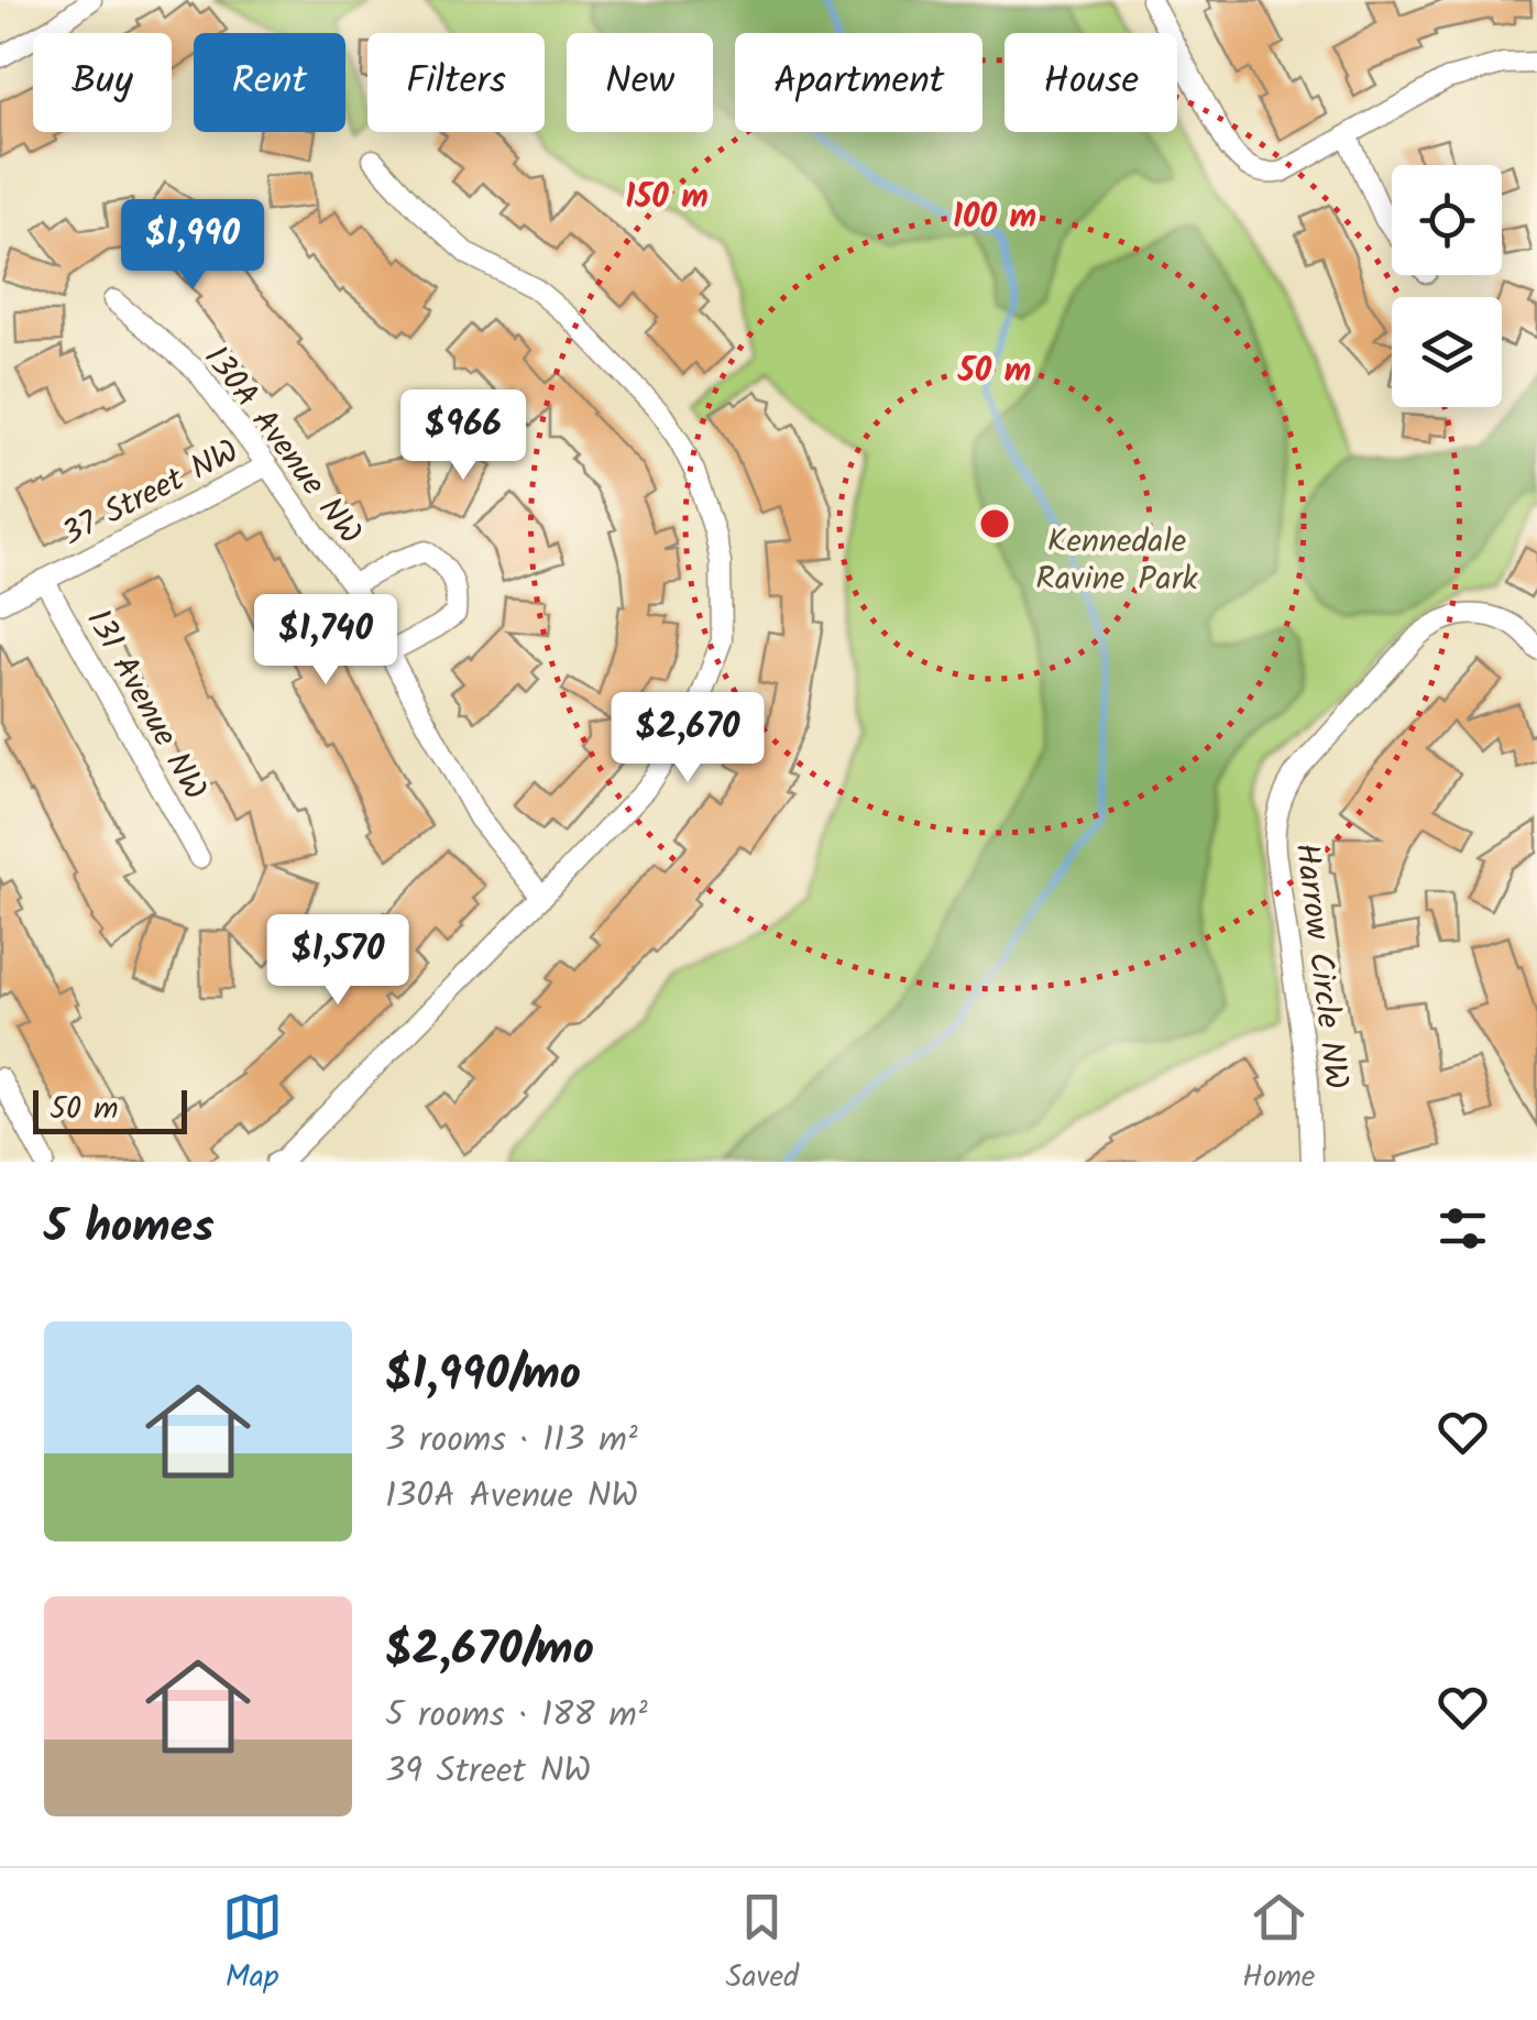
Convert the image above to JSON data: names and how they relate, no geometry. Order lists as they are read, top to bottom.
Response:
{
  "streets": {
    "street": [
      "130A Avenue NW",
      "37 Street NW",
      "131 Avenue NW",
      "Harrow Circle NW"
    ]
  },
  "crossings": [
    ["130A Avenue NW", "37 Street NW"],
    ["37 Street NW", "131 Avenue NW"]
  ],
  "parks": ["Kennedale Ravine Park"],
  "scale_bar": "50 m",
  "page": {
    "chip": [
      "Buy",
      "Rent",
      "Filters",
      "New",
      "Apartment",
      "House"
    ],
    "price": [
      "$1,990",
      "$966",
      "$1,740",
      "$2,670",
      "$1,570"
    ],
    "scale": "50 m",
    "heading": "5 homes",
    "list": [
      {
        "name": "$1,990/mo",
        "note": "3 rooms · 113 m² · 130A Avenue NW"
      },
      {
        "name": "$2,670/mo",
        "note": "5 rooms · 188 m² · 39 Street NW"
      }
    ],
    "tabs": ["Map", "Saved", "Home"]
  },
  "rings": ["150 m", "100 m", "50 m"]
}
